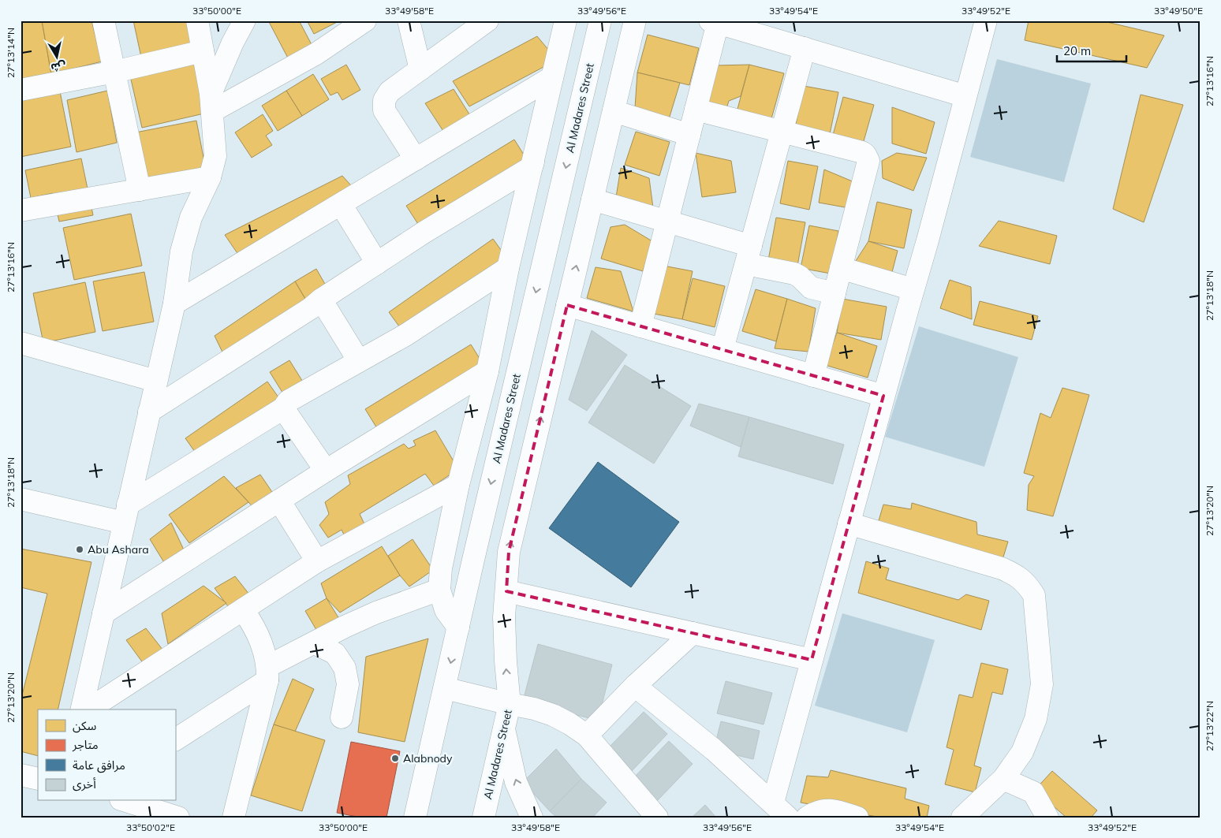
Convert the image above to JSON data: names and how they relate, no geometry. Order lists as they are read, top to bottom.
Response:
{
  "streets": {
    "street": ["Al Madares Street"]
  },
  "places": ["Abu Ashara", "Alabnody"],
  "legend": [
    "سكن",
    "متاجر",
    "مرافق عامة",
    "أخرى"
  ],
  "scale_bar": "20 m",
  "north": "bottom",
  "coordinates": [
    "33°50'00\"E",
    "33°49'58\"E",
    "33°49'56\"E",
    "33°49'54\"E",
    "33°49'52\"E",
    "33°49'50\"E",
    "27°13'14\"N",
    "27°13'16\"N",
    "27°13'18\"N",
    "27°13'20\"N",
    "27°13'22\"N",
    "33°50'02\"E"
  ]
}
